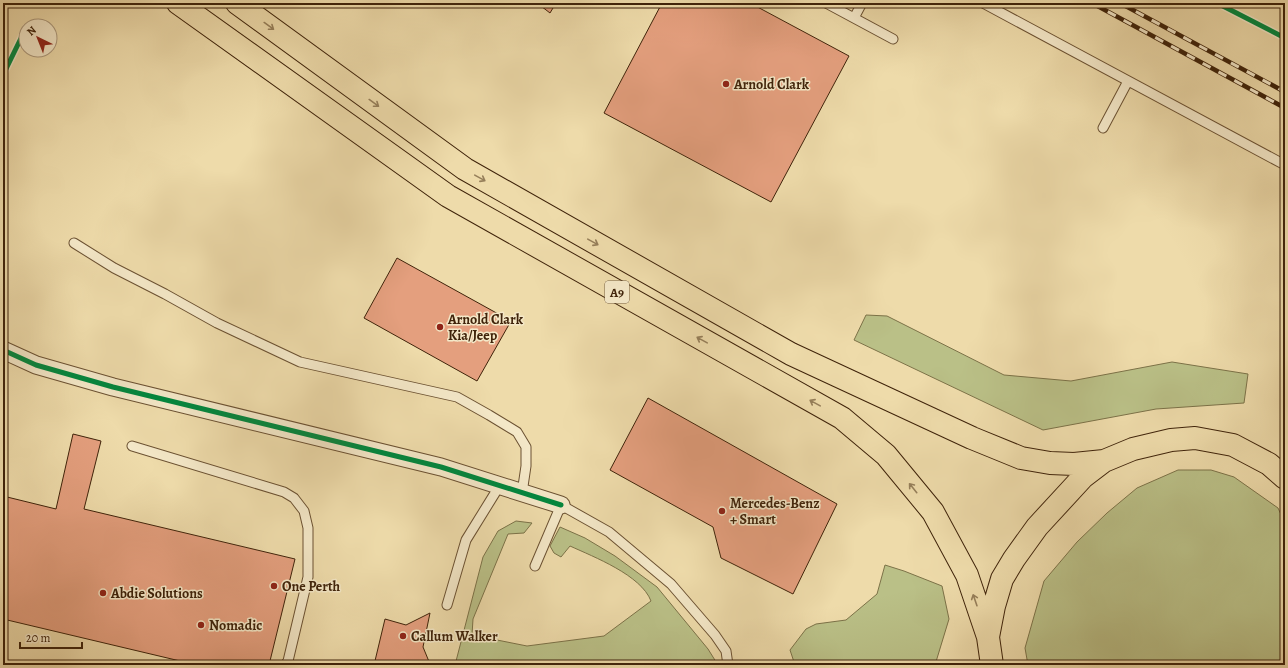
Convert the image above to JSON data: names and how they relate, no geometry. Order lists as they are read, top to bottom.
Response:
{
  "streets": {
    "highway": ["A9"]
  },
  "places": [
    "Arnold Clark",
    "Arnold Clark Kia/Jeep",
    "Mercedes-Benz + Smart",
    "One Perth",
    "Abdie Solutions",
    "Nomadic",
    "Callum Walker"
  ],
  "scale_bar": "20 m",
  "north": "top left"
}
